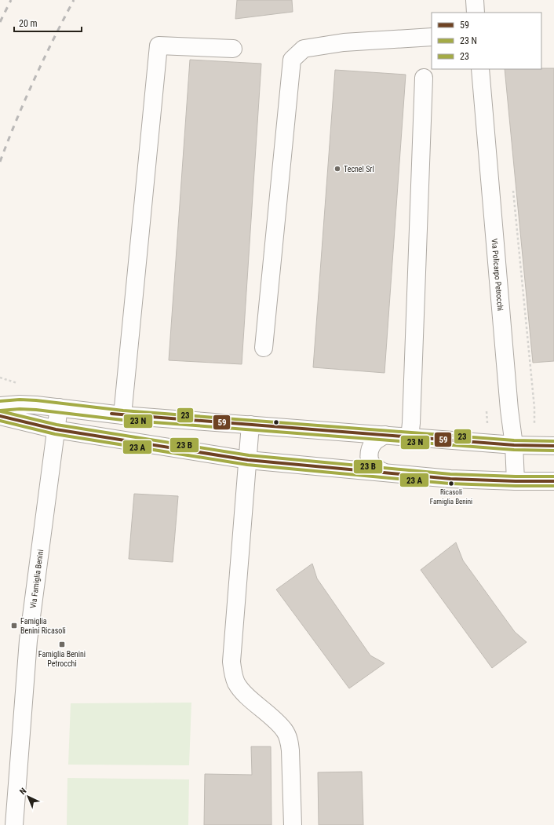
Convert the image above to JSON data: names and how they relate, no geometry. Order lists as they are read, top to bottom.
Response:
{
  "streets": {
    "main road": ["Via Policarpo Petrocchi", "Via Famiglia Benini"]
  },
  "places": {
    "other": ["Tecnel Srl", "Ricasoli Famiglia Benini"],
    "transit": ["Famiglia Benini Ricasoli", "Famiglia Benini Petrocchi"]
  },
  "lines": ["transit line 23", "transit line 59"],
  "legend": ["59", "23 N", "23"],
  "scale_bar": "20 m",
  "north": "top left"
}
